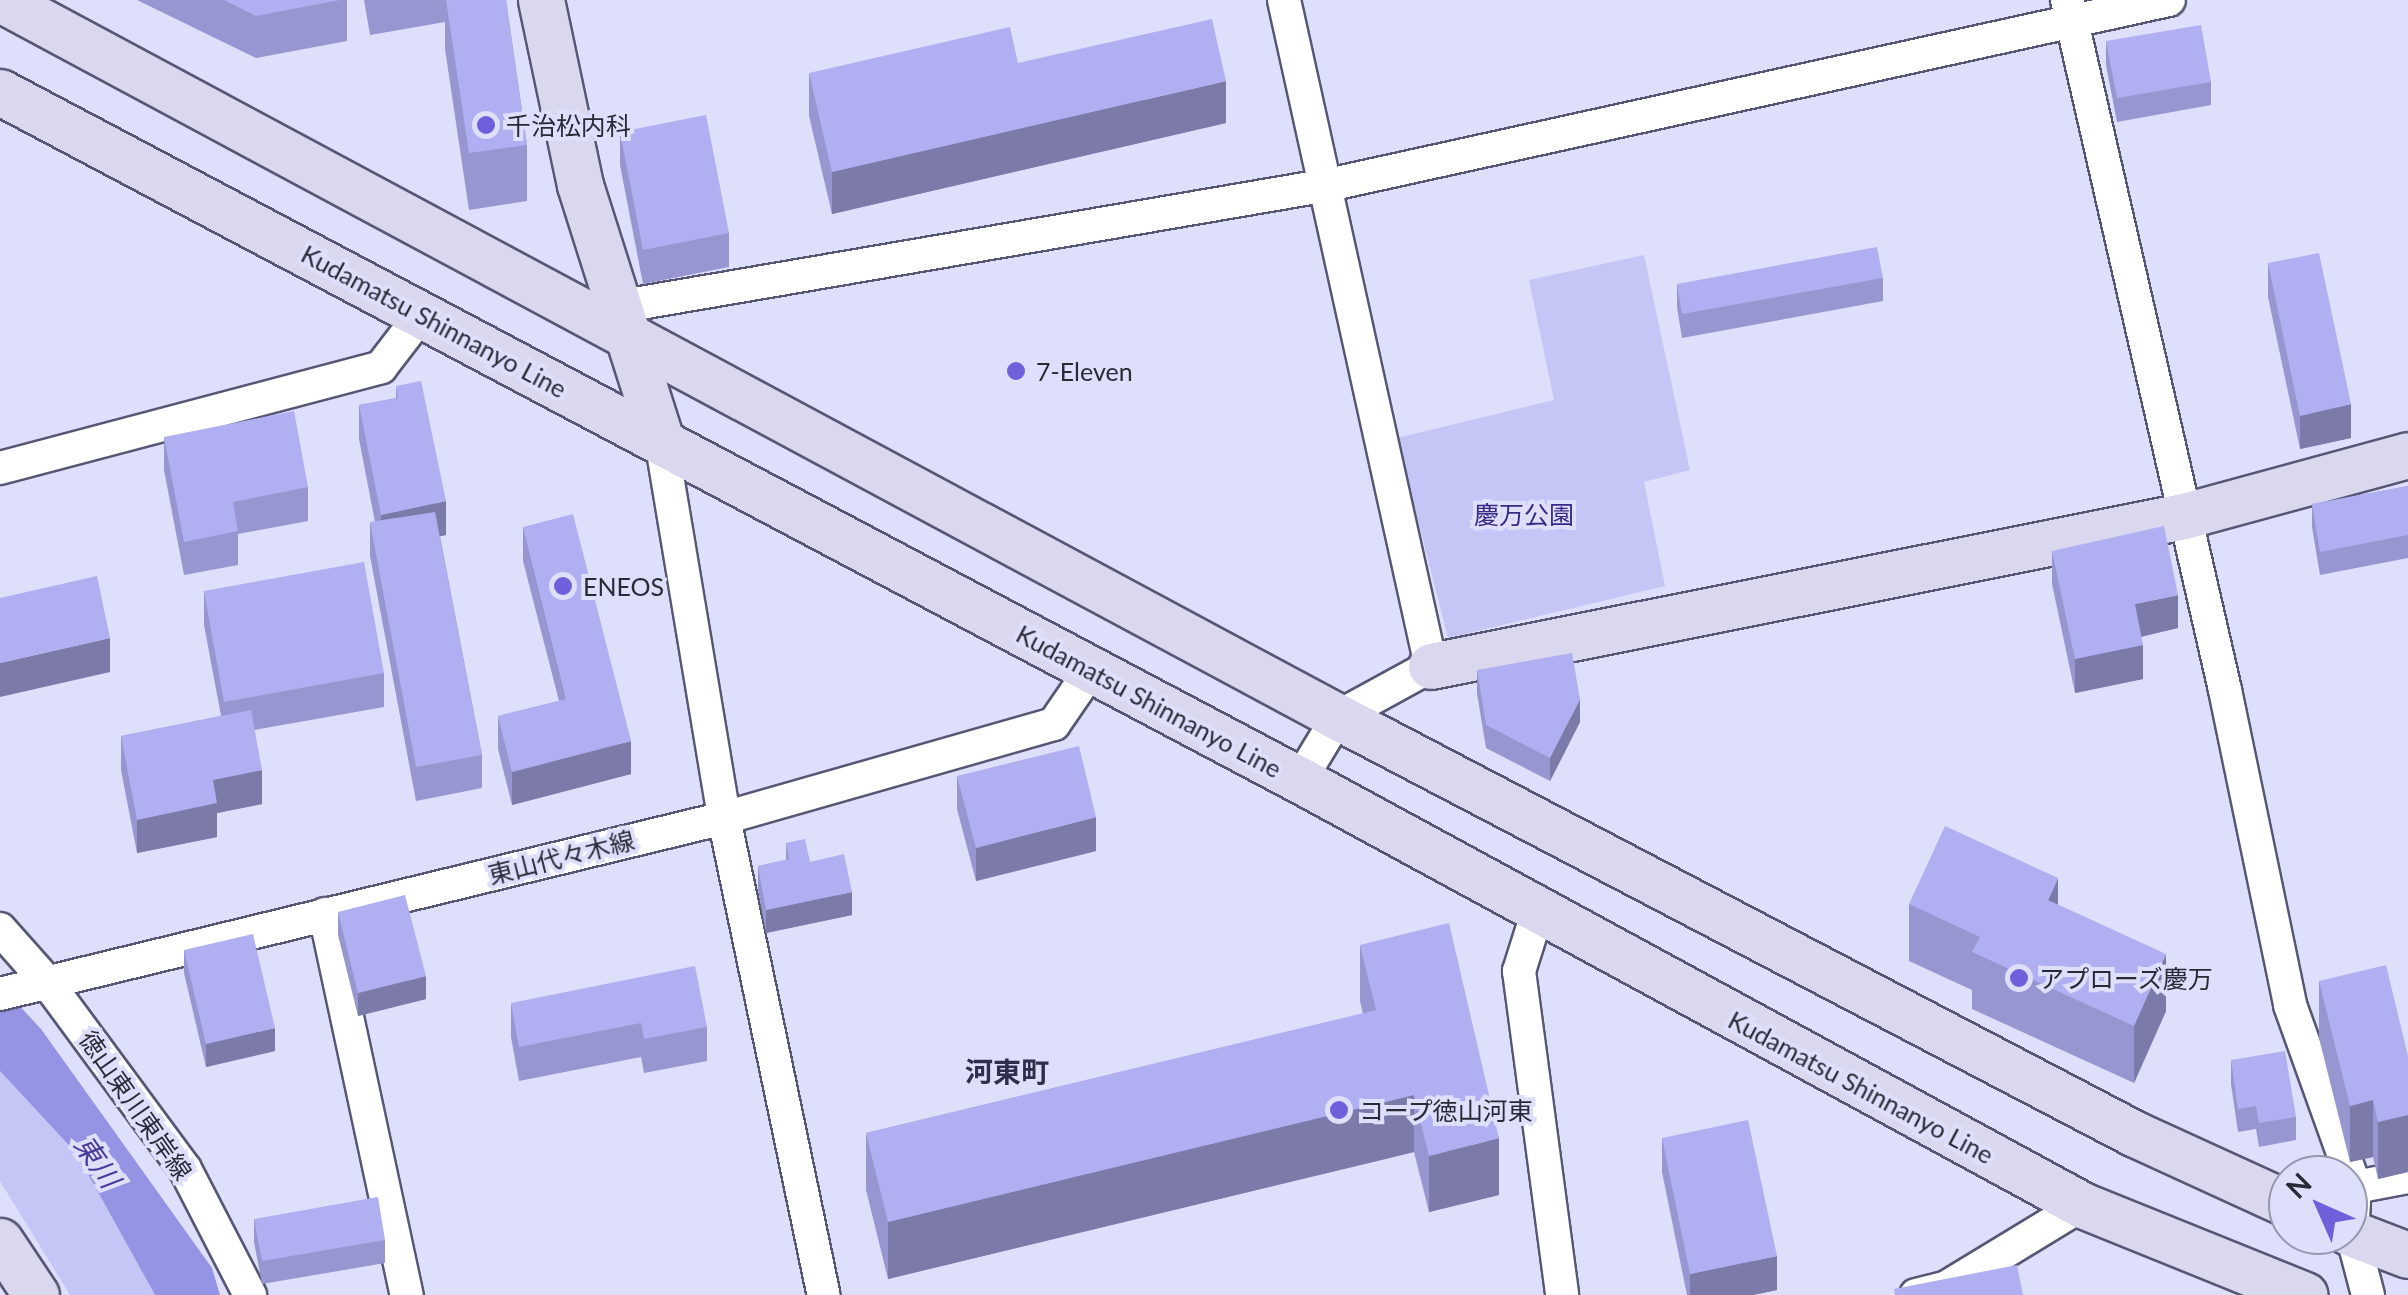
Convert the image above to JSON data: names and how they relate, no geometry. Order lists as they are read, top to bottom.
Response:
{
  "streets": {
    "main road": ["Kudamatsu Shinnanyo Line"],
    "street": ["東山代々木線", "徳山東川東岸線"]
  },
  "crossings": [
    ["Kudamatsu Shinnanyo Line", "東山代々木線"],
    ["東山代々木線", "徳山東川東岸線"]
  ],
  "districts": ["河東町"],
  "water": ["東川"],
  "parks": ["慶万公園"],
  "places": [
    "千治松内科",
    "7-Eleven",
    "ENEOS",
    "アプローズ慶万",
    "コープ徳山河東"
  ],
  "north": "top left"
}
